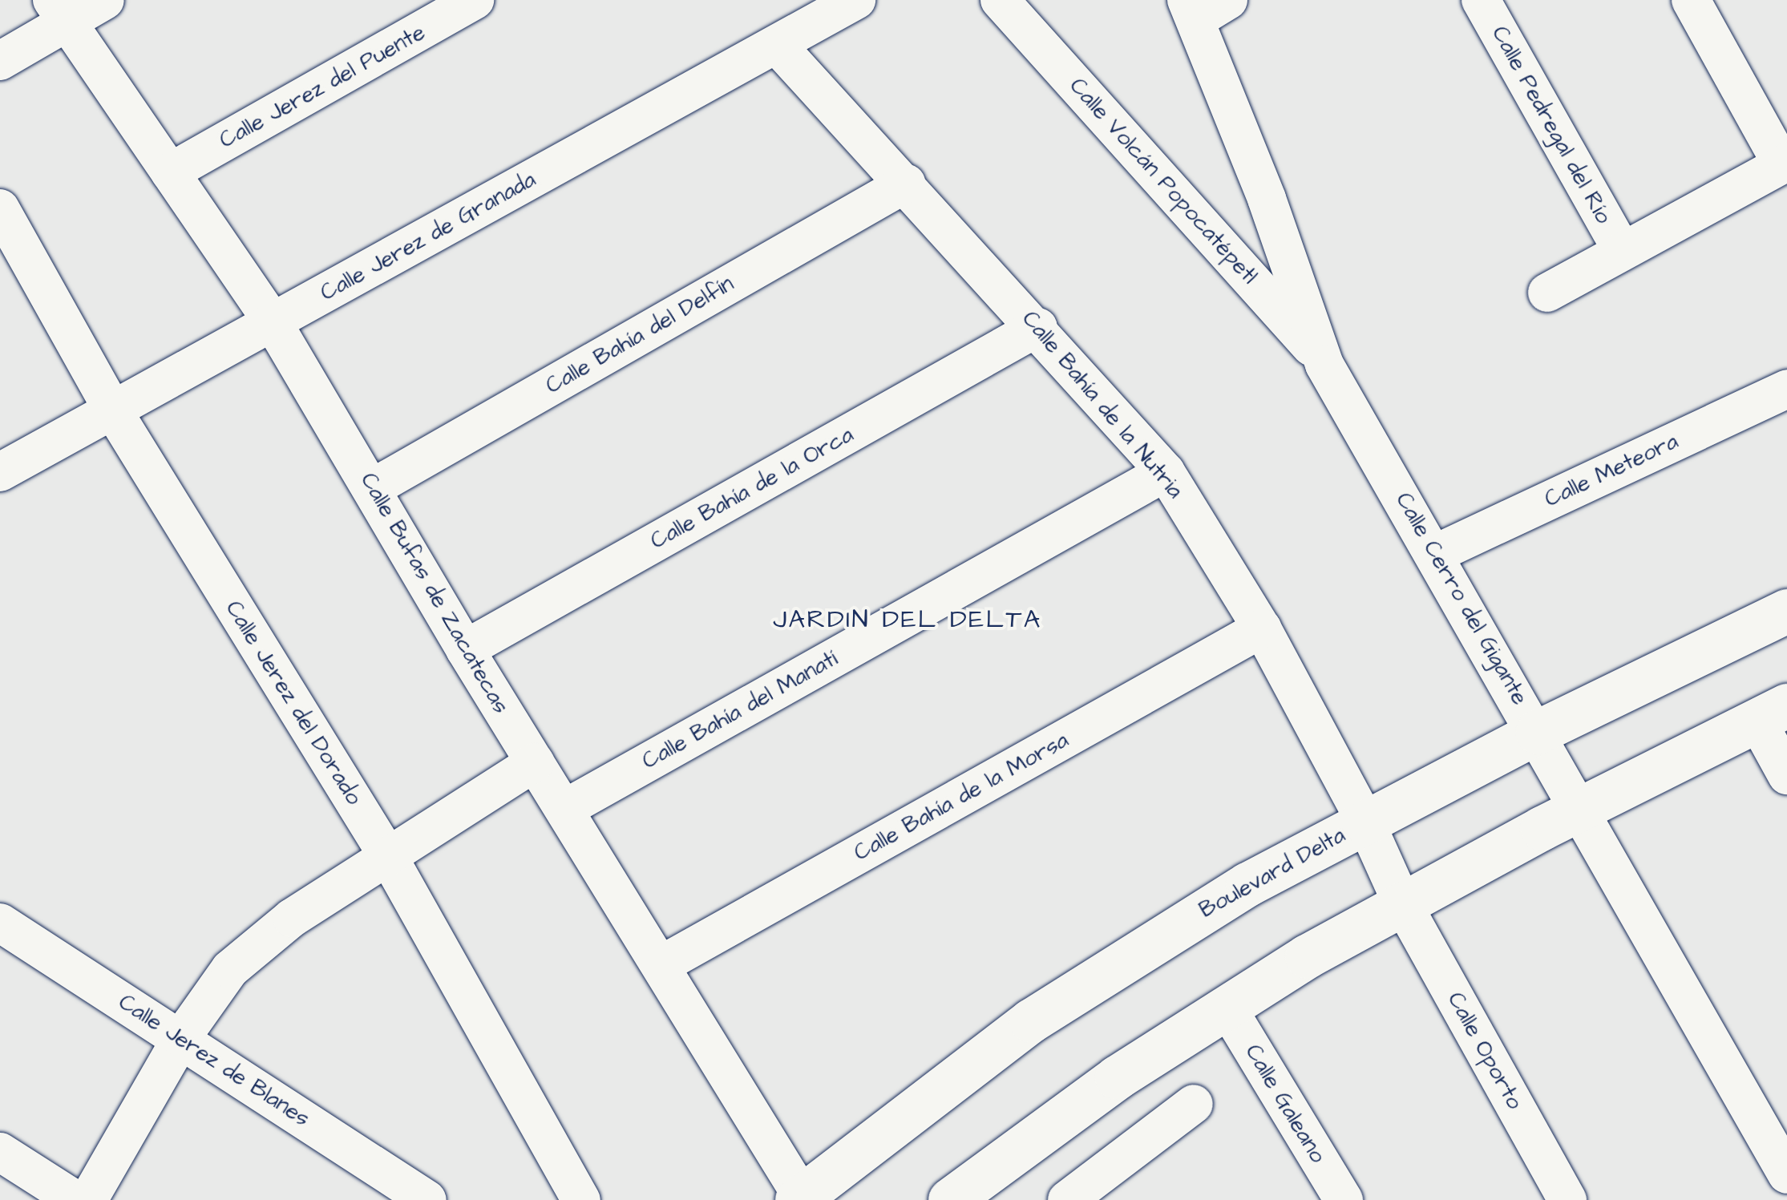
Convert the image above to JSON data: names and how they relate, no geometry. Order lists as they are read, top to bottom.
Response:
{
  "streets": {
    "main road": ["Boulevard Delta"],
    "street": [
      "Calle Jerez del Puente",
      "Calle Pedregal del Río",
      "Calle Volcán Popocatépetl",
      "Calle Jerez de Granada",
      "Calle Bahía del Delfín",
      "Calle Bahía de la Nutria",
      "Calle Meteora",
      "Calle Bahía de la Orca",
      "Calle Bufas de Zacatecas",
      "Calle Cerro del Gigante",
      "Calle Jerez del Dorado",
      "Calle Bahía del Manatí",
      "Calle Bahía de la Morsa",
      "Calle Oporto",
      "Calle Jerez de Blanes",
      "Calle Galeano"
    ]
  },
  "crossings": [
    ["Calle Jerez del Puente", "Calle Bufas de Zacatecas"],
    ["Calle Volcán Popocatépetl", "Calle Cerro del Gigante"],
    ["Calle Jerez de Granada", "Calle Bahía de la Nutria"],
    ["Calle Jerez de Granada", "Calle Bufas de Zacatecas"],
    ["Calle Jerez de Granada", "Calle Jerez del Dorado"],
    ["Calle Bahía del Delfín", "Calle Bahía de la Nutria"],
    ["Calle Bahía del Delfín", "Calle Bufas de Zacatecas"],
    ["Calle Bahía de la Nutria", "Calle Bahía de la Orca"],
    ["Calle Bahía de la Nutria", "Calle Bahía del Manatí"],
    ["Calle Bahía de la Nutria", "Calle Bahía de la Morsa"],
    ["Calle Bahía de la Nutria", "Boulevard Delta"],
    ["Calle Bahía de la Nutria", "Calle Oporto"],
    ["Calle Meteora", "Calle Cerro del Gigante"],
    ["Calle Bahía de la Orca", "Calle Bufas de Zacatecas"],
    ["Calle Bufas de Zacatecas", "Calle Bahía del Manatí"],
    ["Calle Bufas de Zacatecas", "Calle Bahía de la Morsa"],
    ["Calle Bufas de Zacatecas", "Boulevard Delta"],
    ["Calle Cerro del Gigante", "Boulevard Delta"]
  ],
  "districts": ["JARDIN DEL DELTA"]
}
